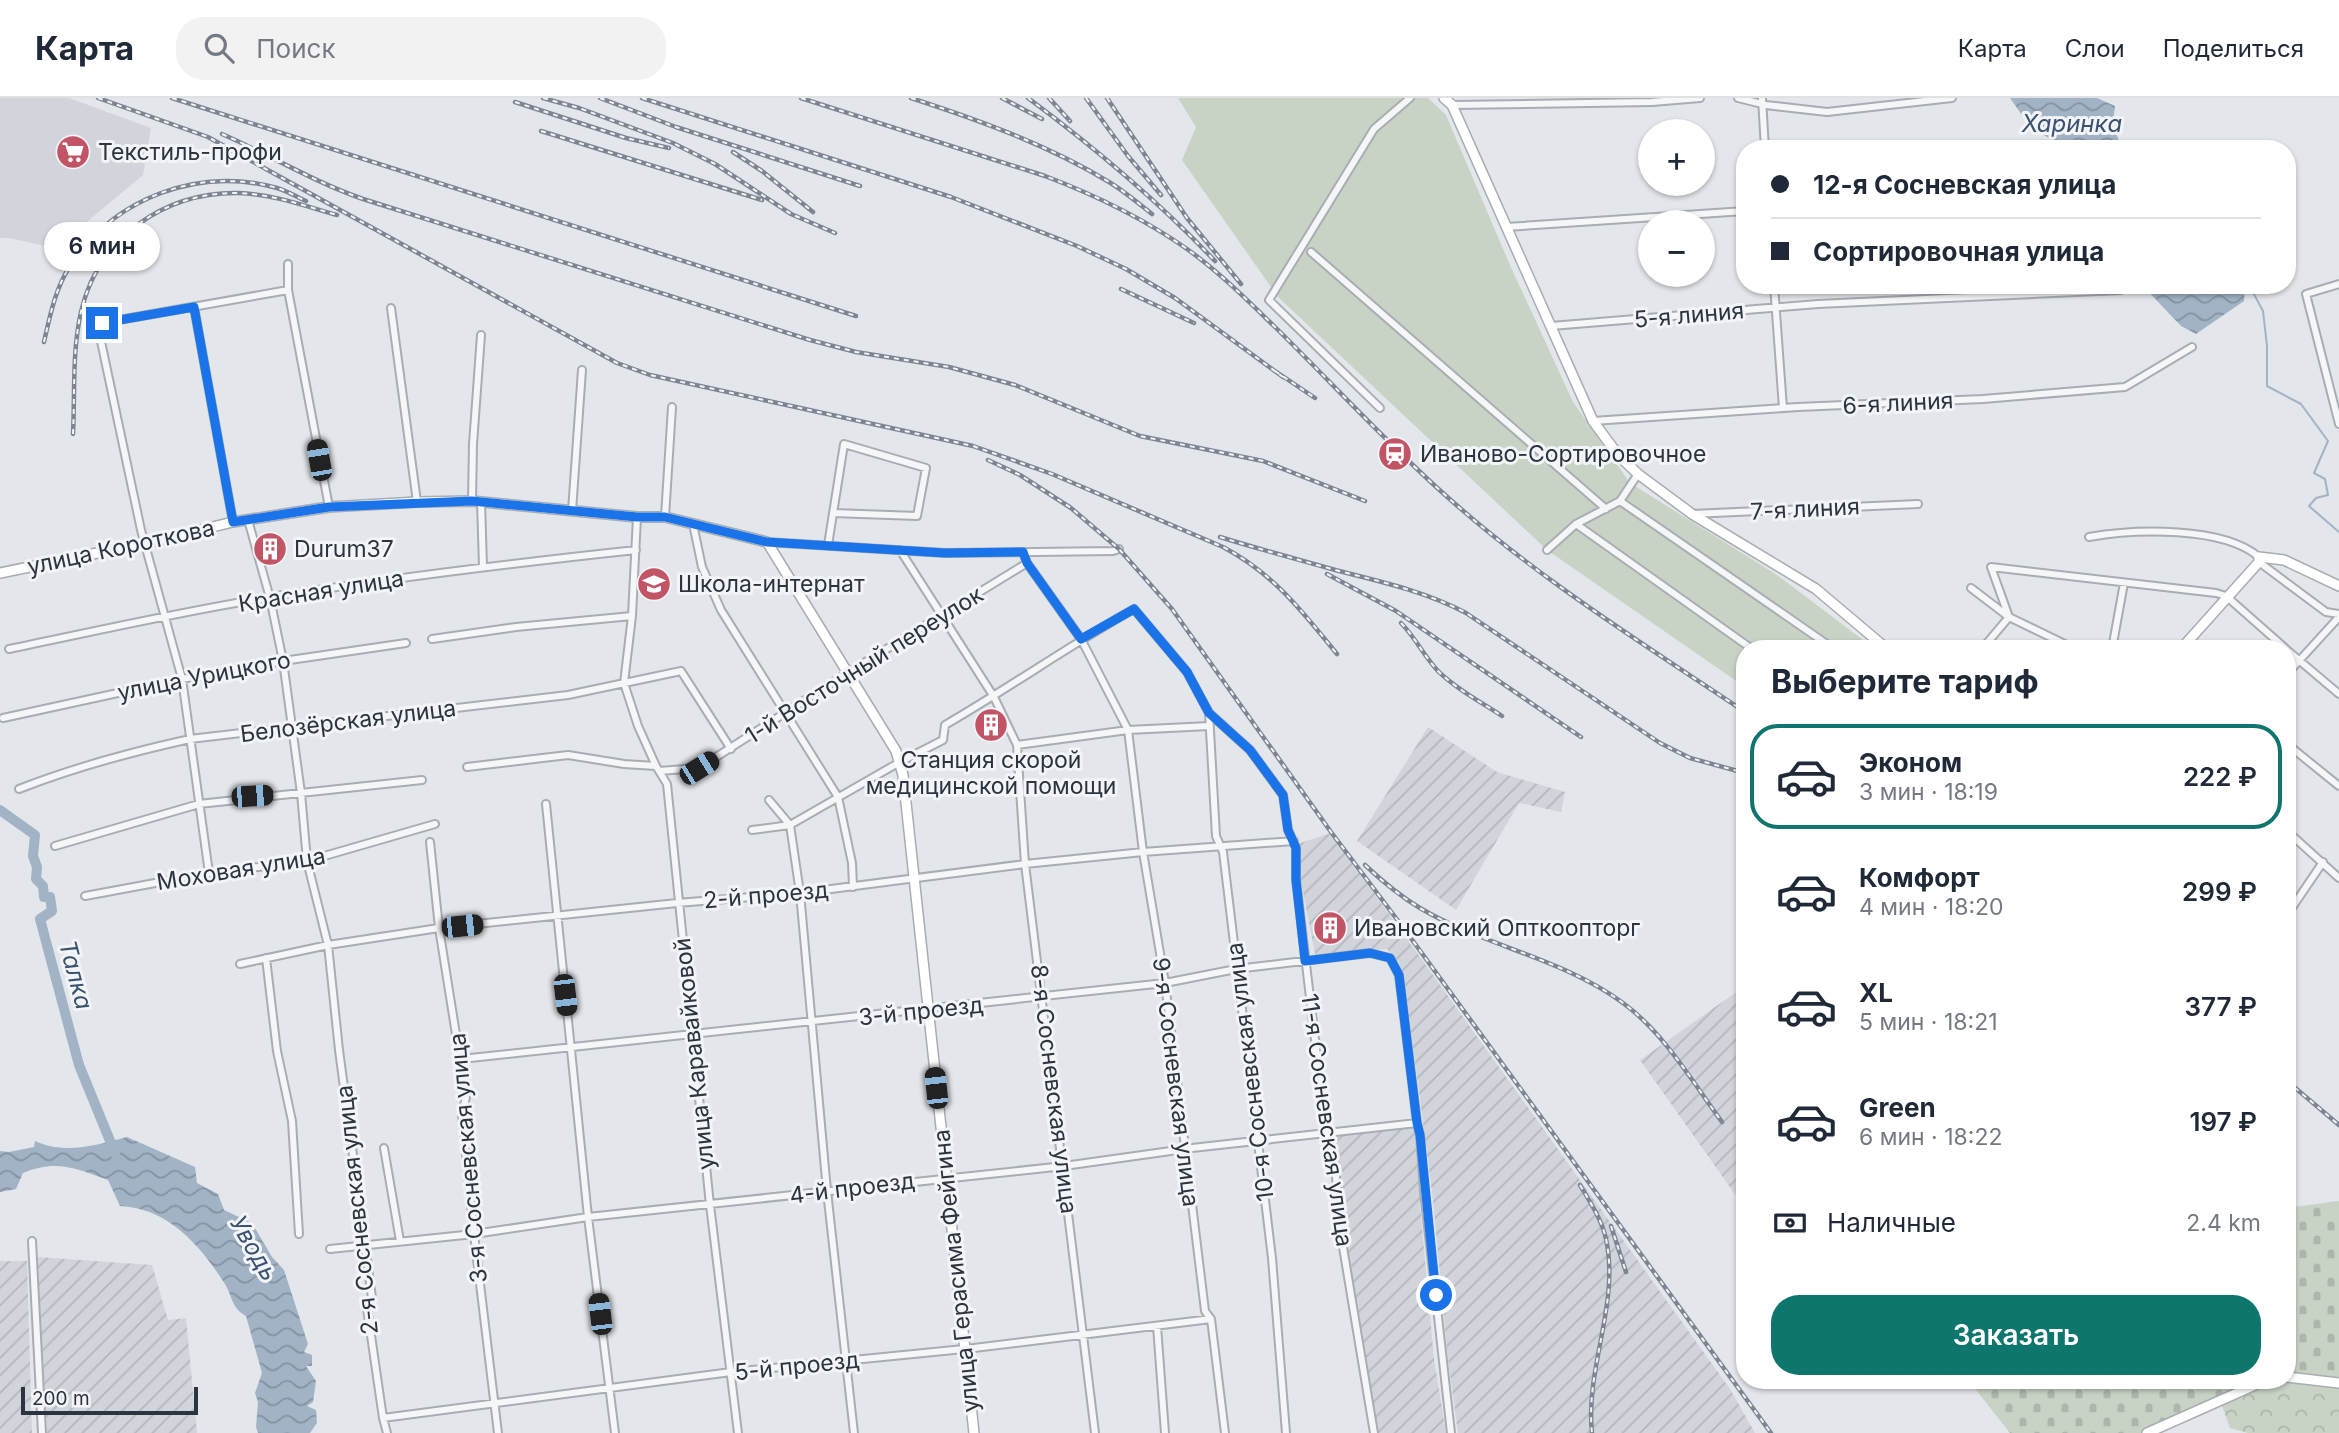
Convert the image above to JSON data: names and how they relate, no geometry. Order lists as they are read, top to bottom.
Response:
{
  "streets": {
    "main road": ["улица Короткова", "улица Герасима Фейгина"],
    "street": [
      "5-я линия",
      "6-я линия",
      "7-я линия",
      "Красная улица",
      "1-й Восточный переулок",
      "улица Урицкого",
      "Белозёрская улица",
      "Моховая улица",
      "2-й проезд",
      "3-й проезд",
      "улица Каравайковой",
      "10-я Сосневская улица",
      "9-я Сосневская улица",
      "8-я Сосневская улица",
      "11-я Сосневская улица",
      "3-я Сосневская улица",
      "4-й проезд",
      "2-я Сосневская улица",
      "5-й проезд"
    ]
  },
  "crossings": [
    ["улица Короткова", "2-я Сосневская улица"],
    ["улица Короткова", "улица Герасима Фейгина"],
    ["Красная улица", "2-я Сосневская улица"],
    ["1-й Восточный переулок", "Белозёрская улица"],
    ["1-й Восточный переулок", "улица Каравайковой"],
    ["1-й Восточный переулок", "улица Герасима Фейгина"],
    ["улица Урицкого", "2-я Сосневская улица"],
    ["Белозёрская улица", "улица Каравайковой"],
    ["Белозёрская улица", "2-я Сосневская улица"],
    ["Моховая улица", "2-я Сосневская улица"],
    ["2-й проезд", "улица Каравайковой"],
    ["2-й проезд", "10-я Сосневская улица"],
    ["2-й проезд", "9-я Сосневская улица"],
    ["2-й проезд", "8-я Сосневская улица"],
    ["2-й проезд", "11-я Сосневская улица"],
    ["2-й проезд", "3-я Сосневская улица"],
    ["2-й проезд", "2-я Сосневская улица"],
    ["2-й проезд", "улица Герасима Фейгина"],
    ["3-й проезд", "улица Каравайковой"],
    ["3-й проезд", "10-я Сосневская улица"],
    ["3-й проезд", "9-я Сосневская улица"],
    ["3-й проезд", "8-я Сосневская улица"],
    ["3-й проезд", "11-я Сосневская улица"],
    ["3-й проезд", "3-я Сосневская улица"],
    ["3-й проезд", "4-й проезд"],
    ["3-й проезд", "улица Герасима Фейгина"],
    ["улица Каравайковой", "4-й проезд"],
    ["улица Каравайковой", "5-й проезд"],
    ["10-я Сосневская улица", "11-я Сосневская улица"],
    ["10-я Сосневская улица", "4-й проезд"],
    ["9-я Сосневская улица", "4-й проезд"],
    ["9-я Сосневская улица", "5-й проезд"],
    ["8-я Сосневская улица", "4-й проезд"],
    ["8-я Сосневская улица", "5-й проезд"],
    ["11-я Сосневская улица", "4-й проезд"],
    ["3-я Сосневская улица", "4-й проезд"],
    ["3-я Сосневская улица", "5-й проезд"],
    ["4-й проезд", "2-я Сосневская улица"],
    ["4-й проезд", "улица Герасима Фейгина"],
    ["2-я Сосневская улица", "5-й проезд"],
    ["улица Герасима Фейгина", "5-й проезд"]
  ],
  "water": ["Харинка", "Талка", "Уводь"],
  "places": {
    "supermarket": ["Текстиль-профи"],
    "station": ["Иваново-Сортировочное"],
    "building": ["Durum37", "Станция скорой медицинской помощи", "Ивановский Опткоопторг"],
    "school or university": ["Школа-интернат"]
  },
  "scale_bar": "200 m",
  "page": {
    "header": "Карта",
    "search": "Поиск",
    "nav": ["Карта", "Слои", "Поделиться"],
    "map_buttons": ["+", "−"],
    "banner": ["12-я Сосневская улица", "Сортировочная улица"],
    "bubble": "6 мин",
    "heading": "Выберите тариф",
    "list": [
      {
        "name": "Эконом",
        "note": "3 мин · 18:19",
        "value": "222 ₽"
      },
      {
        "name": "Комфорт",
        "note": "4 мин · 18:20",
        "value": "299 ₽"
      },
      {
        "name": "XL",
        "note": "5 мин · 18:21",
        "value": "377 ₽"
      },
      {
        "name": "Green",
        "note": "6 мин · 18:22",
        "value": "197 ₽"
      }
    ],
    "pay": ["Наличные", "2.4 km"],
    "buttons": "Заказать",
    "scale": "200 m"
  }
}
